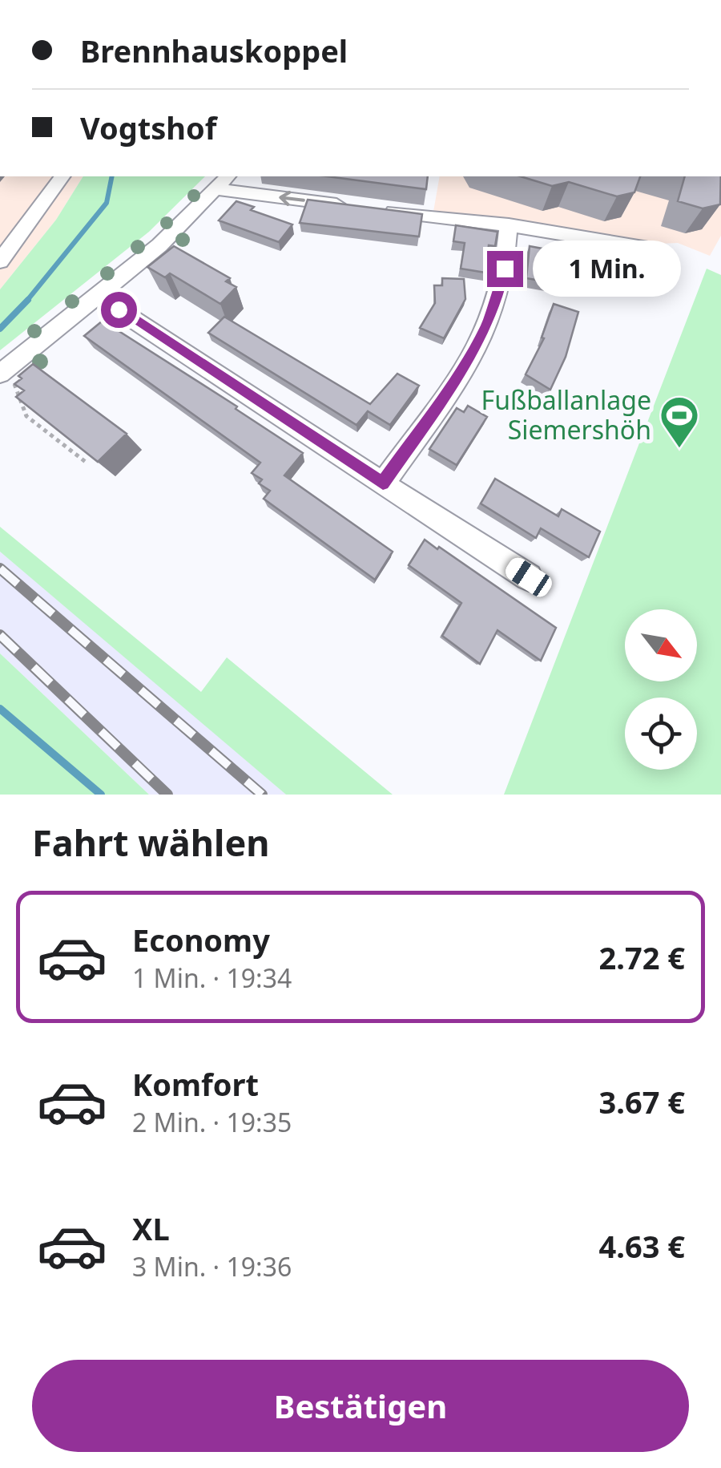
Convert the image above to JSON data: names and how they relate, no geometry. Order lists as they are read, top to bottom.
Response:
{
  "places": {
    "sports": ["Fußballanlage Siemershöh"]
  },
  "north": "bottom right",
  "page": {
    "banner": ["Brennhauskoppel", "Vogtshof"],
    "bubble": "1 Min.",
    "heading": "Fahrt wählen",
    "list": [
      {
        "name": "Economy",
        "note": "1 Min. · 19:34",
        "value": "2.72 €"
      },
      {
        "name": "Komfort",
        "note": "2 Min. · 19:35",
        "value": "3.67 €"
      },
      {
        "name": "XL",
        "note": "3 Min. · 19:36",
        "value": "4.63 €"
      }
    ],
    "buttons": "Bestätigen"
  }
}
